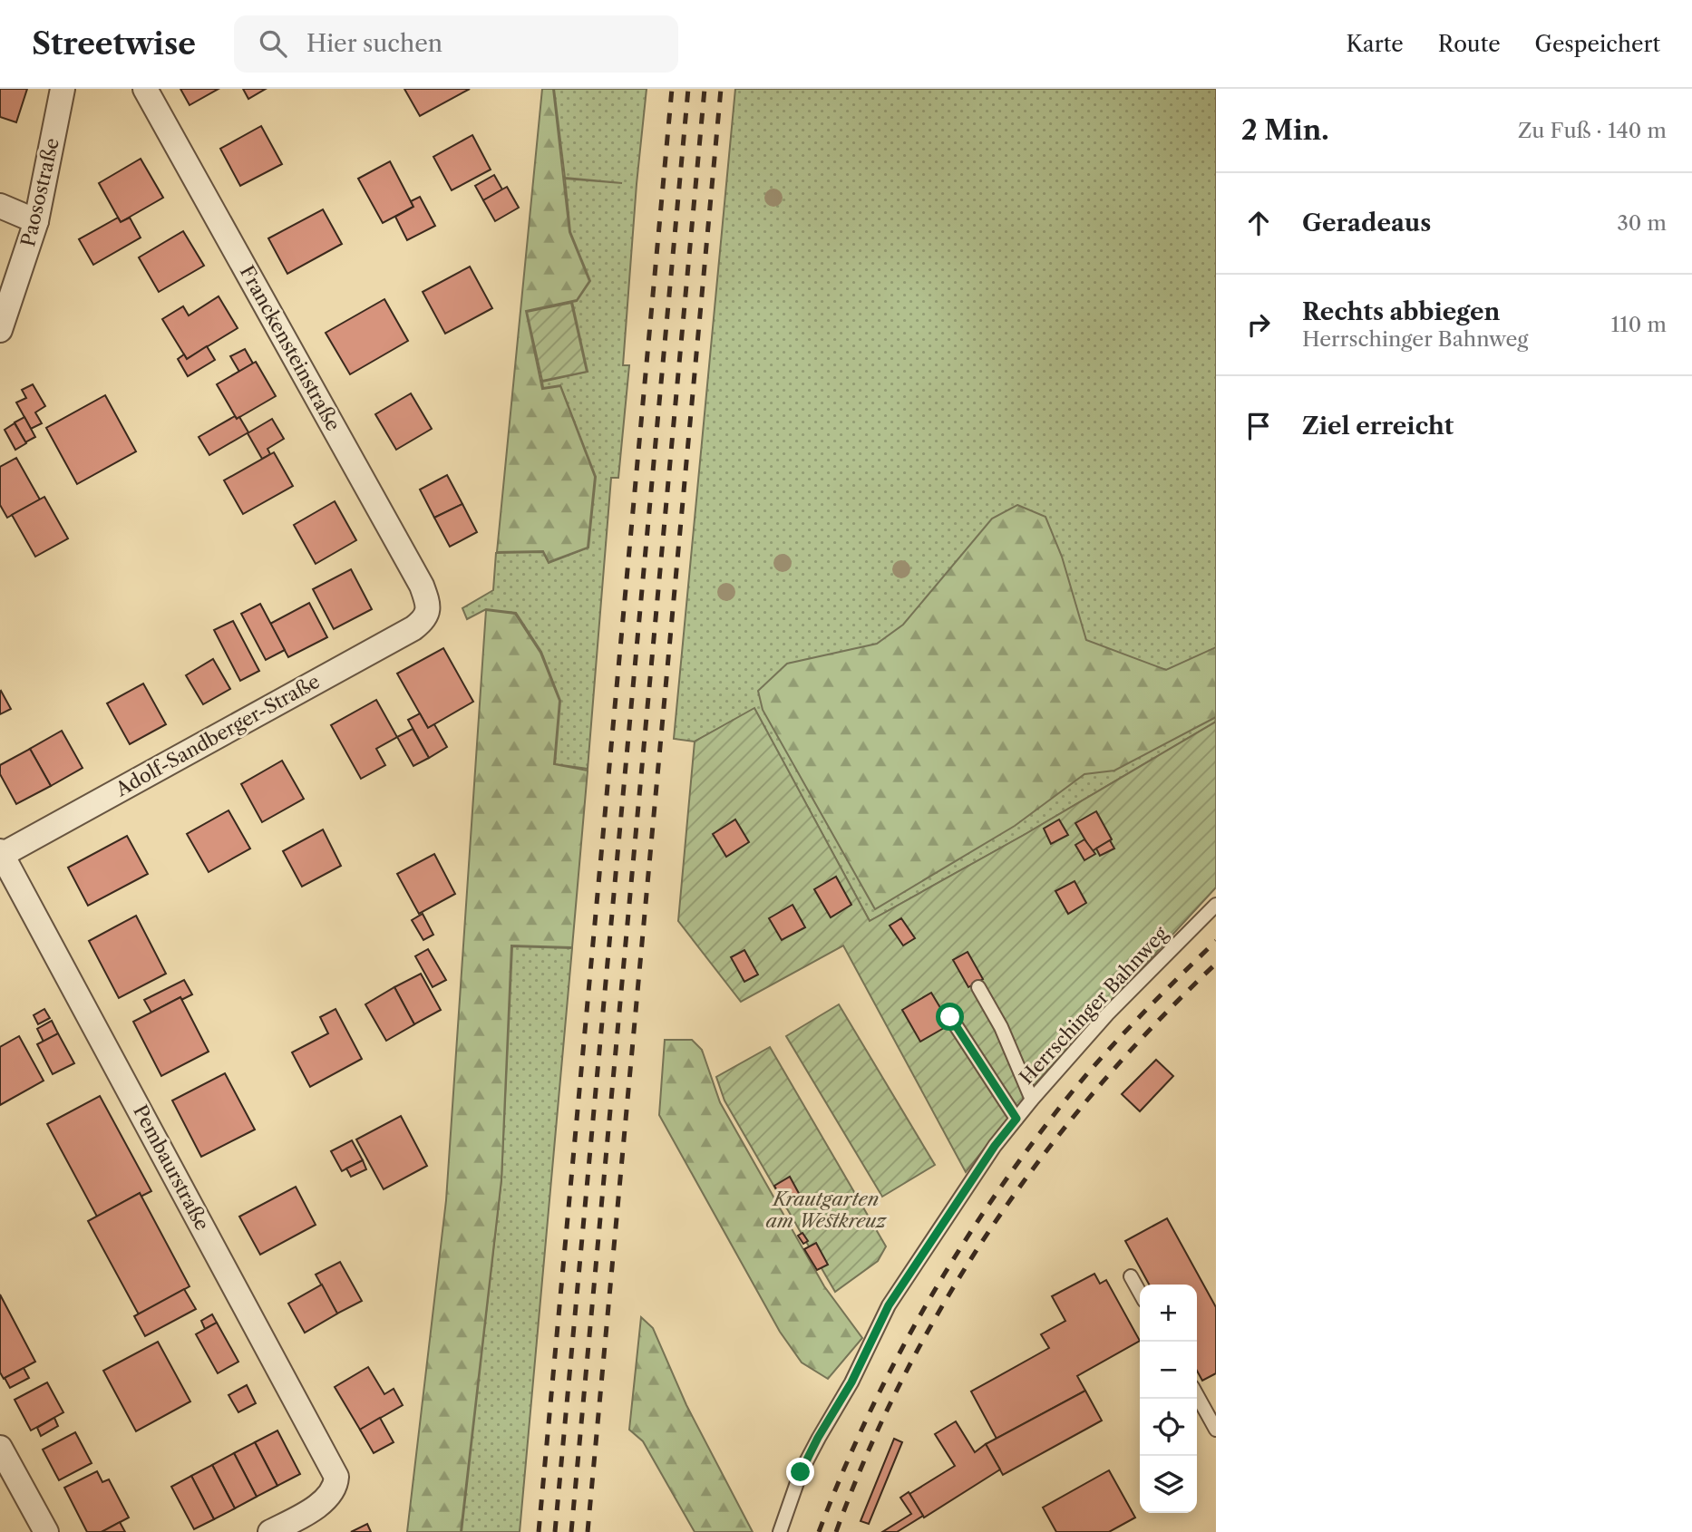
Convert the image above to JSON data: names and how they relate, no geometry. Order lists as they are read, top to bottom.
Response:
{
  "streets": {
    "street": [
      "Paosostraße",
      "Franckensteinstraße",
      "Adolf-Sandberger-Straße",
      "Pembaurstraße"
    ],
    "lane": ["Herrschinger Bahnweg"]
  },
  "crossings": [
    ["Franckensteinstraße", "Adolf-Sandberger-Straße"],
    ["Adolf-Sandberger-Straße", "Pembaurstraße"]
  ],
  "parks": ["Krautgarten am Westkreuz"],
  "page": {
    "header": "Streetwise",
    "search": "Hier suchen",
    "nav": ["Karte", "Route", "Gespeichert"],
    "heading": ["2 Min.", "Zu Fuß · 140 m"],
    "list": [
      ["Geradeaus", "30 m"],
      ["Rechts abbiegen", "Herrschinger Bahnweg", "110 m"],
      "Ziel erreicht"
    ],
    "map_buttons": ["+", "−"]
  }
}
